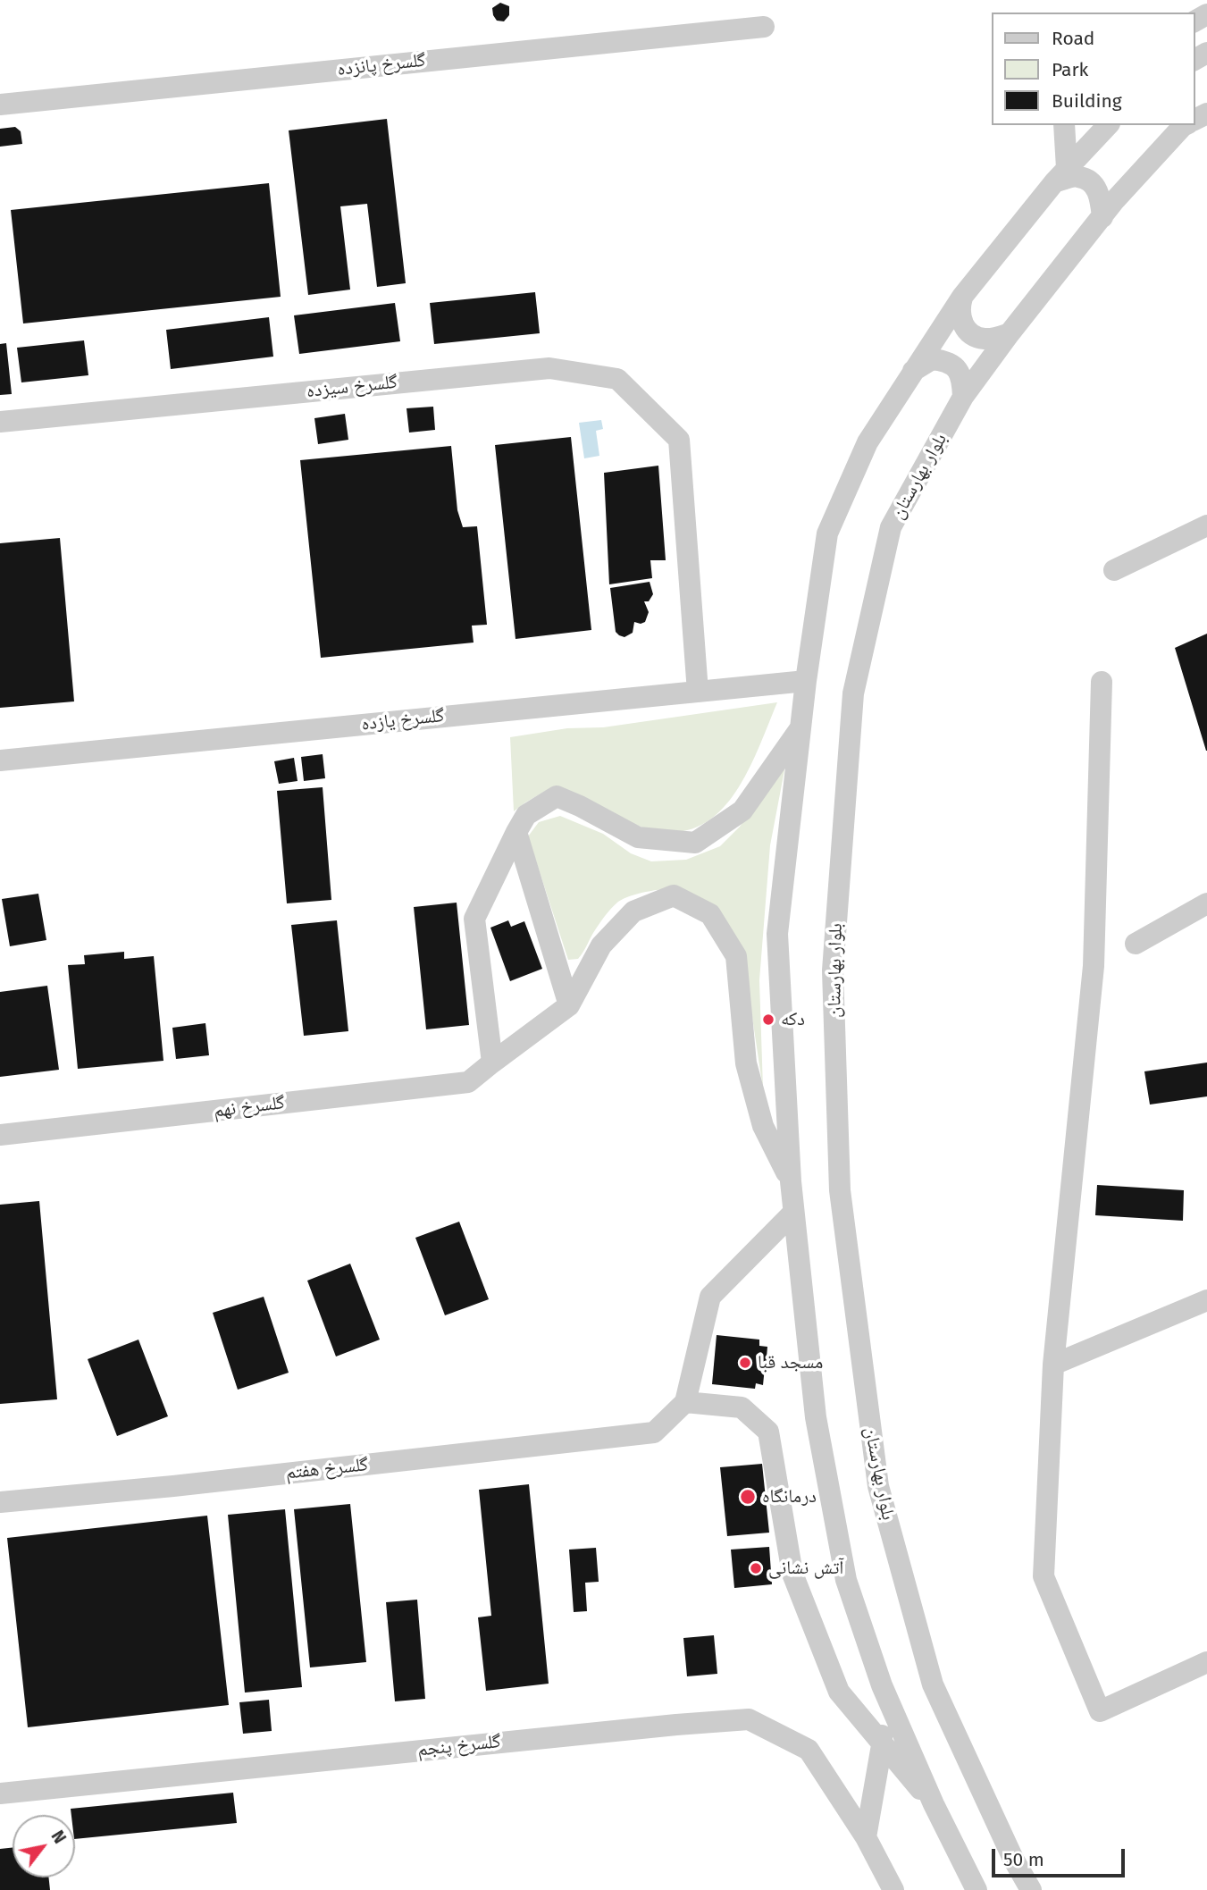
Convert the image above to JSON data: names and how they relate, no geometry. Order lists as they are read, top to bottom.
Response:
{
  "streets": {
    "street": [
      "گلسرخ پانزده",
      "گلسرخ سیزده",
      "بلوار بهارستان",
      "گلسرخ یازده",
      "گلسرخ نهم",
      "گلسرخ هفتم",
      "گلسرخ پنجم"
    ]
  },
  "crossings": [
    ["گلسرخ سیزده", "گلسرخ یازده"]
  ],
  "places": [
    "دکه",
    "مسجد قبا",
    "درمانگاه",
    "آتش نشانی"
  ],
  "legend": ["Road", "Park", "Building"],
  "scale_bar": "50 m",
  "north": "top right"
}
